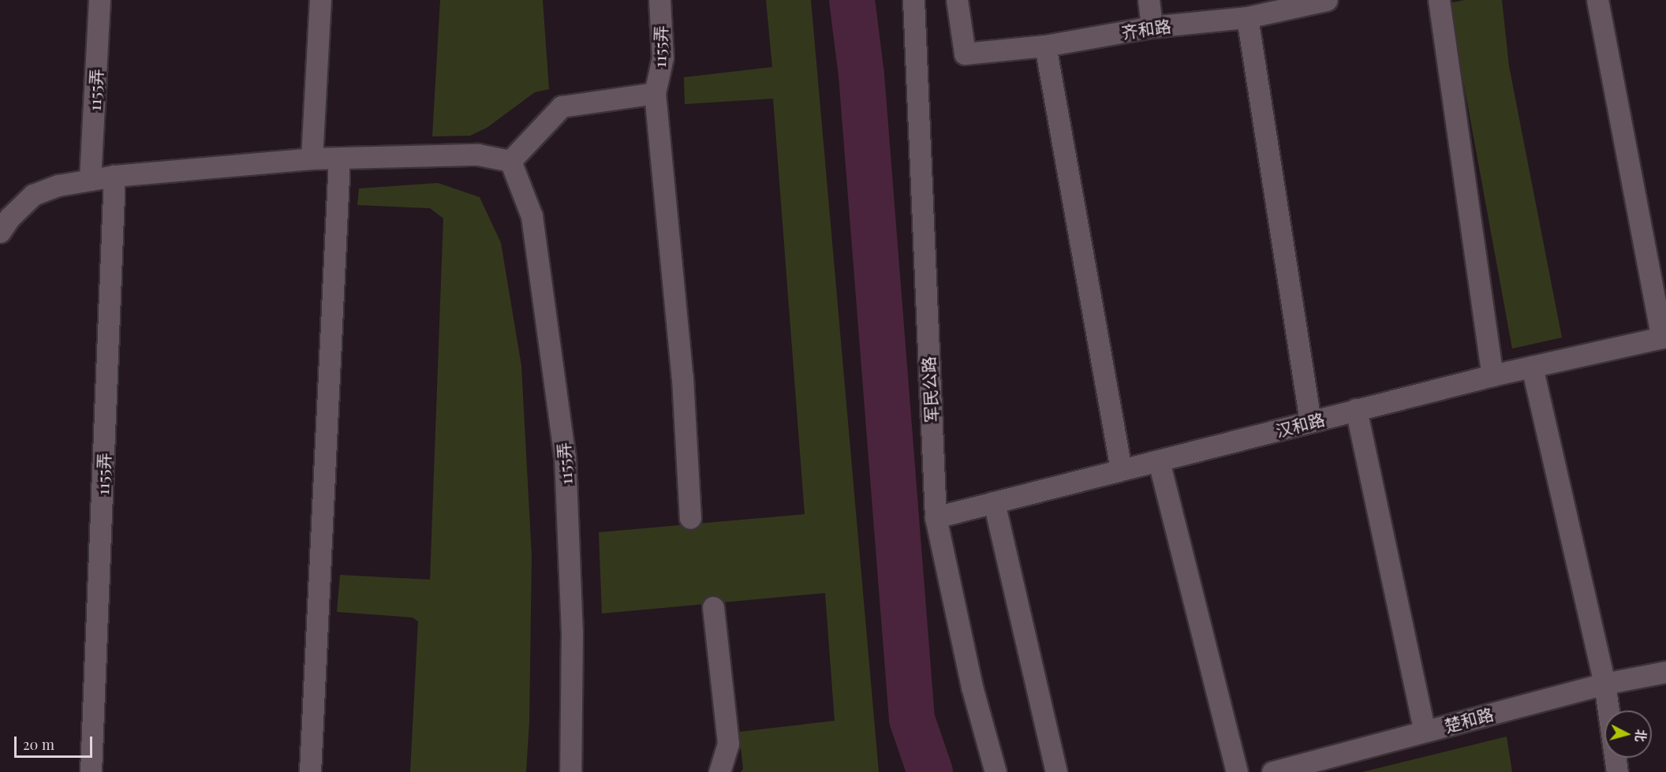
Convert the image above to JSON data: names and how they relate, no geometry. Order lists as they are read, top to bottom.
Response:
{
  "streets": {
    "street": [
      "齐和路",
      "1155弄",
      "军民公路",
      "汉和路",
      "楚和路"
    ]
  },
  "crossings": [
    ["军民公路", "汉和路"]
  ],
  "scale_bar": "20 m",
  "north": "right"
}
